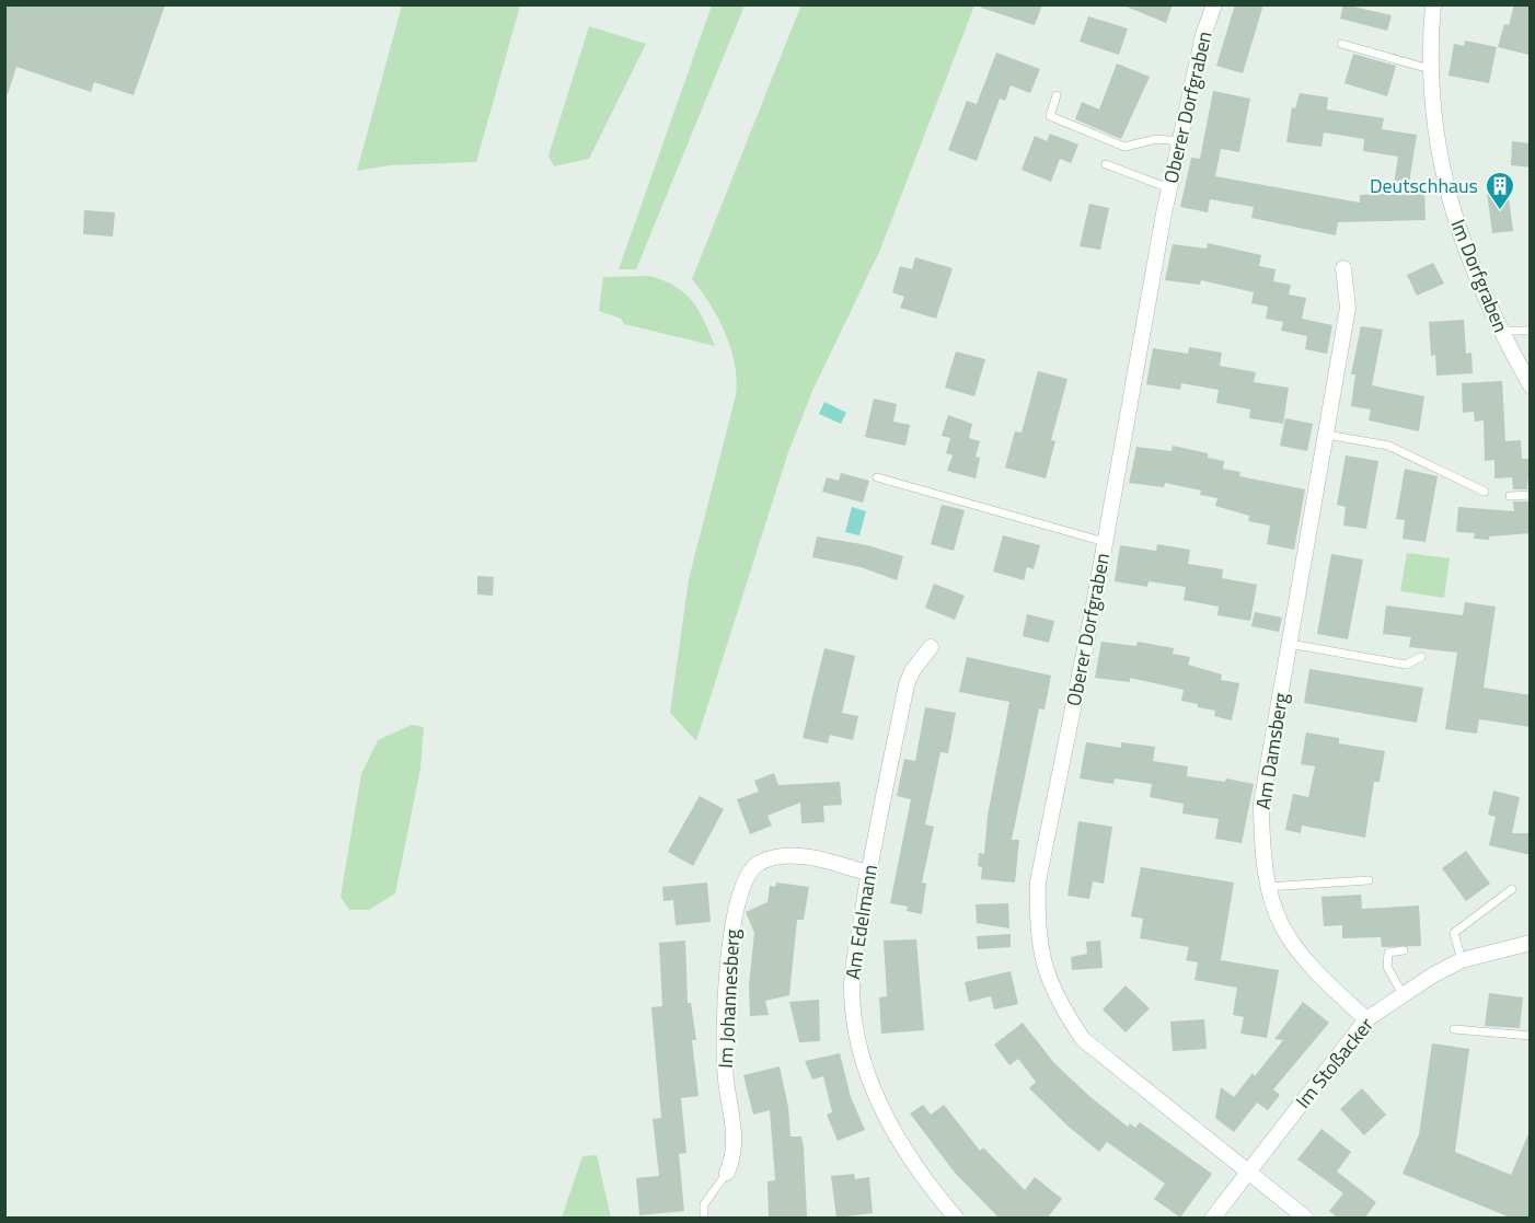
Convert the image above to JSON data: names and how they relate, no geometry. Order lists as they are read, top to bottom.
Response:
{
  "streets": {
    "street": [
      "Oberer Dorfgraben",
      "Im Dorfgraben",
      "Am Damsberg",
      "Am Edelmann",
      "Im Johannesberg",
      "Im Stoßacker"
    ]
  },
  "crossings": [
    ["Oberer Dorfgraben", "Im Stoßacker"],
    ["Am Damsberg", "Im Stoßacker"],
    ["Am Edelmann", "Im Johannesberg"]
  ],
  "places": {
    "building": ["Deutschhaus"]
  }
}
